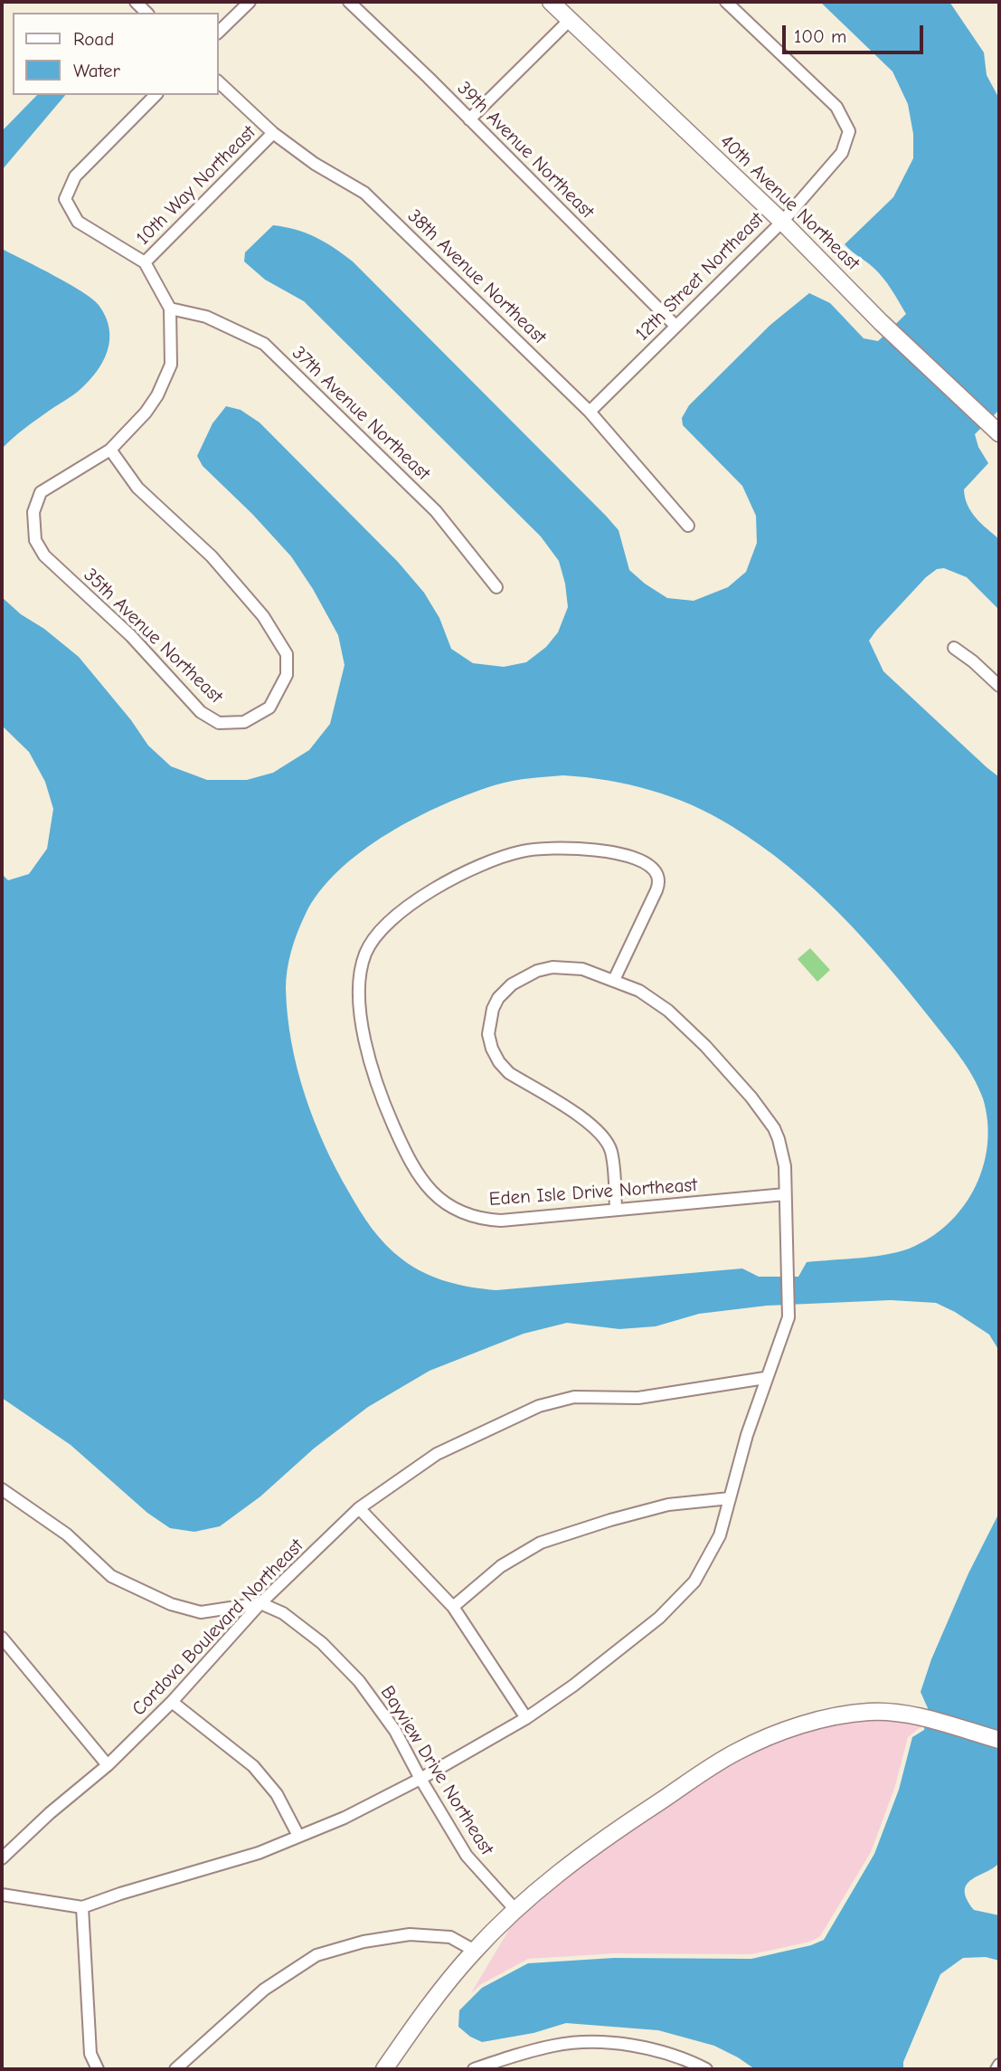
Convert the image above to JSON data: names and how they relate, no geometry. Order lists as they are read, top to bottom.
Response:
{
  "streets": {
    "street": [
      "39th Avenue Northeast",
      "10th Way Northeast",
      "40th Avenue Northeast",
      "38th Avenue Northeast",
      "12th Street Northeast",
      "37th Avenue Northeast",
      "35th Avenue Northeast",
      "Eden Isle Drive Northeast",
      "Cordova Boulevard Northeast",
      "Bayview Drive Northeast"
    ]
  },
  "crossings": [
    ["39th Avenue Northeast", "12th Street Northeast"],
    ["10th Way Northeast", "38th Avenue Northeast"],
    ["40th Avenue Northeast", "12th Street Northeast"],
    ["38th Avenue Northeast", "12th Street Northeast"],
    ["Cordova Boulevard Northeast", "Bayview Drive Northeast"]
  ],
  "legend": ["Road", "Water"],
  "scale_bar": "100 m"
}
